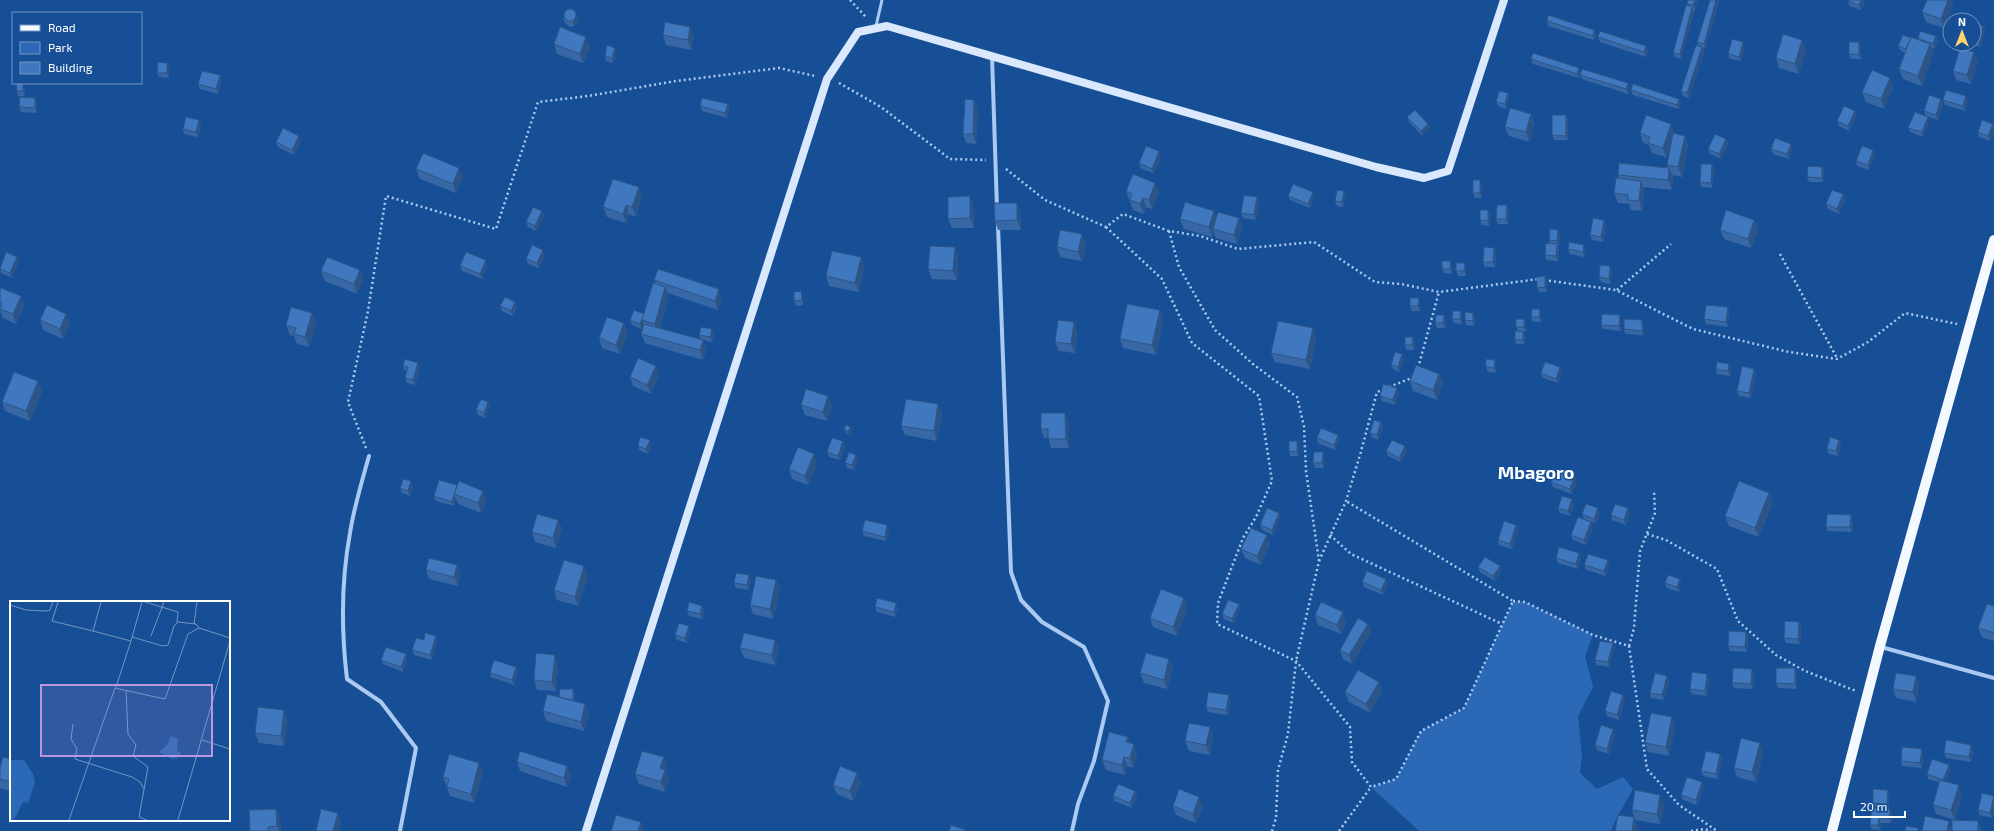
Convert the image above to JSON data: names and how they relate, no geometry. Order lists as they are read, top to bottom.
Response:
{
  "districts": ["Mbagoro"],
  "legend": ["Road", "Park", "Building"],
  "scale_bar": "20 m",
  "north": "top"
}
